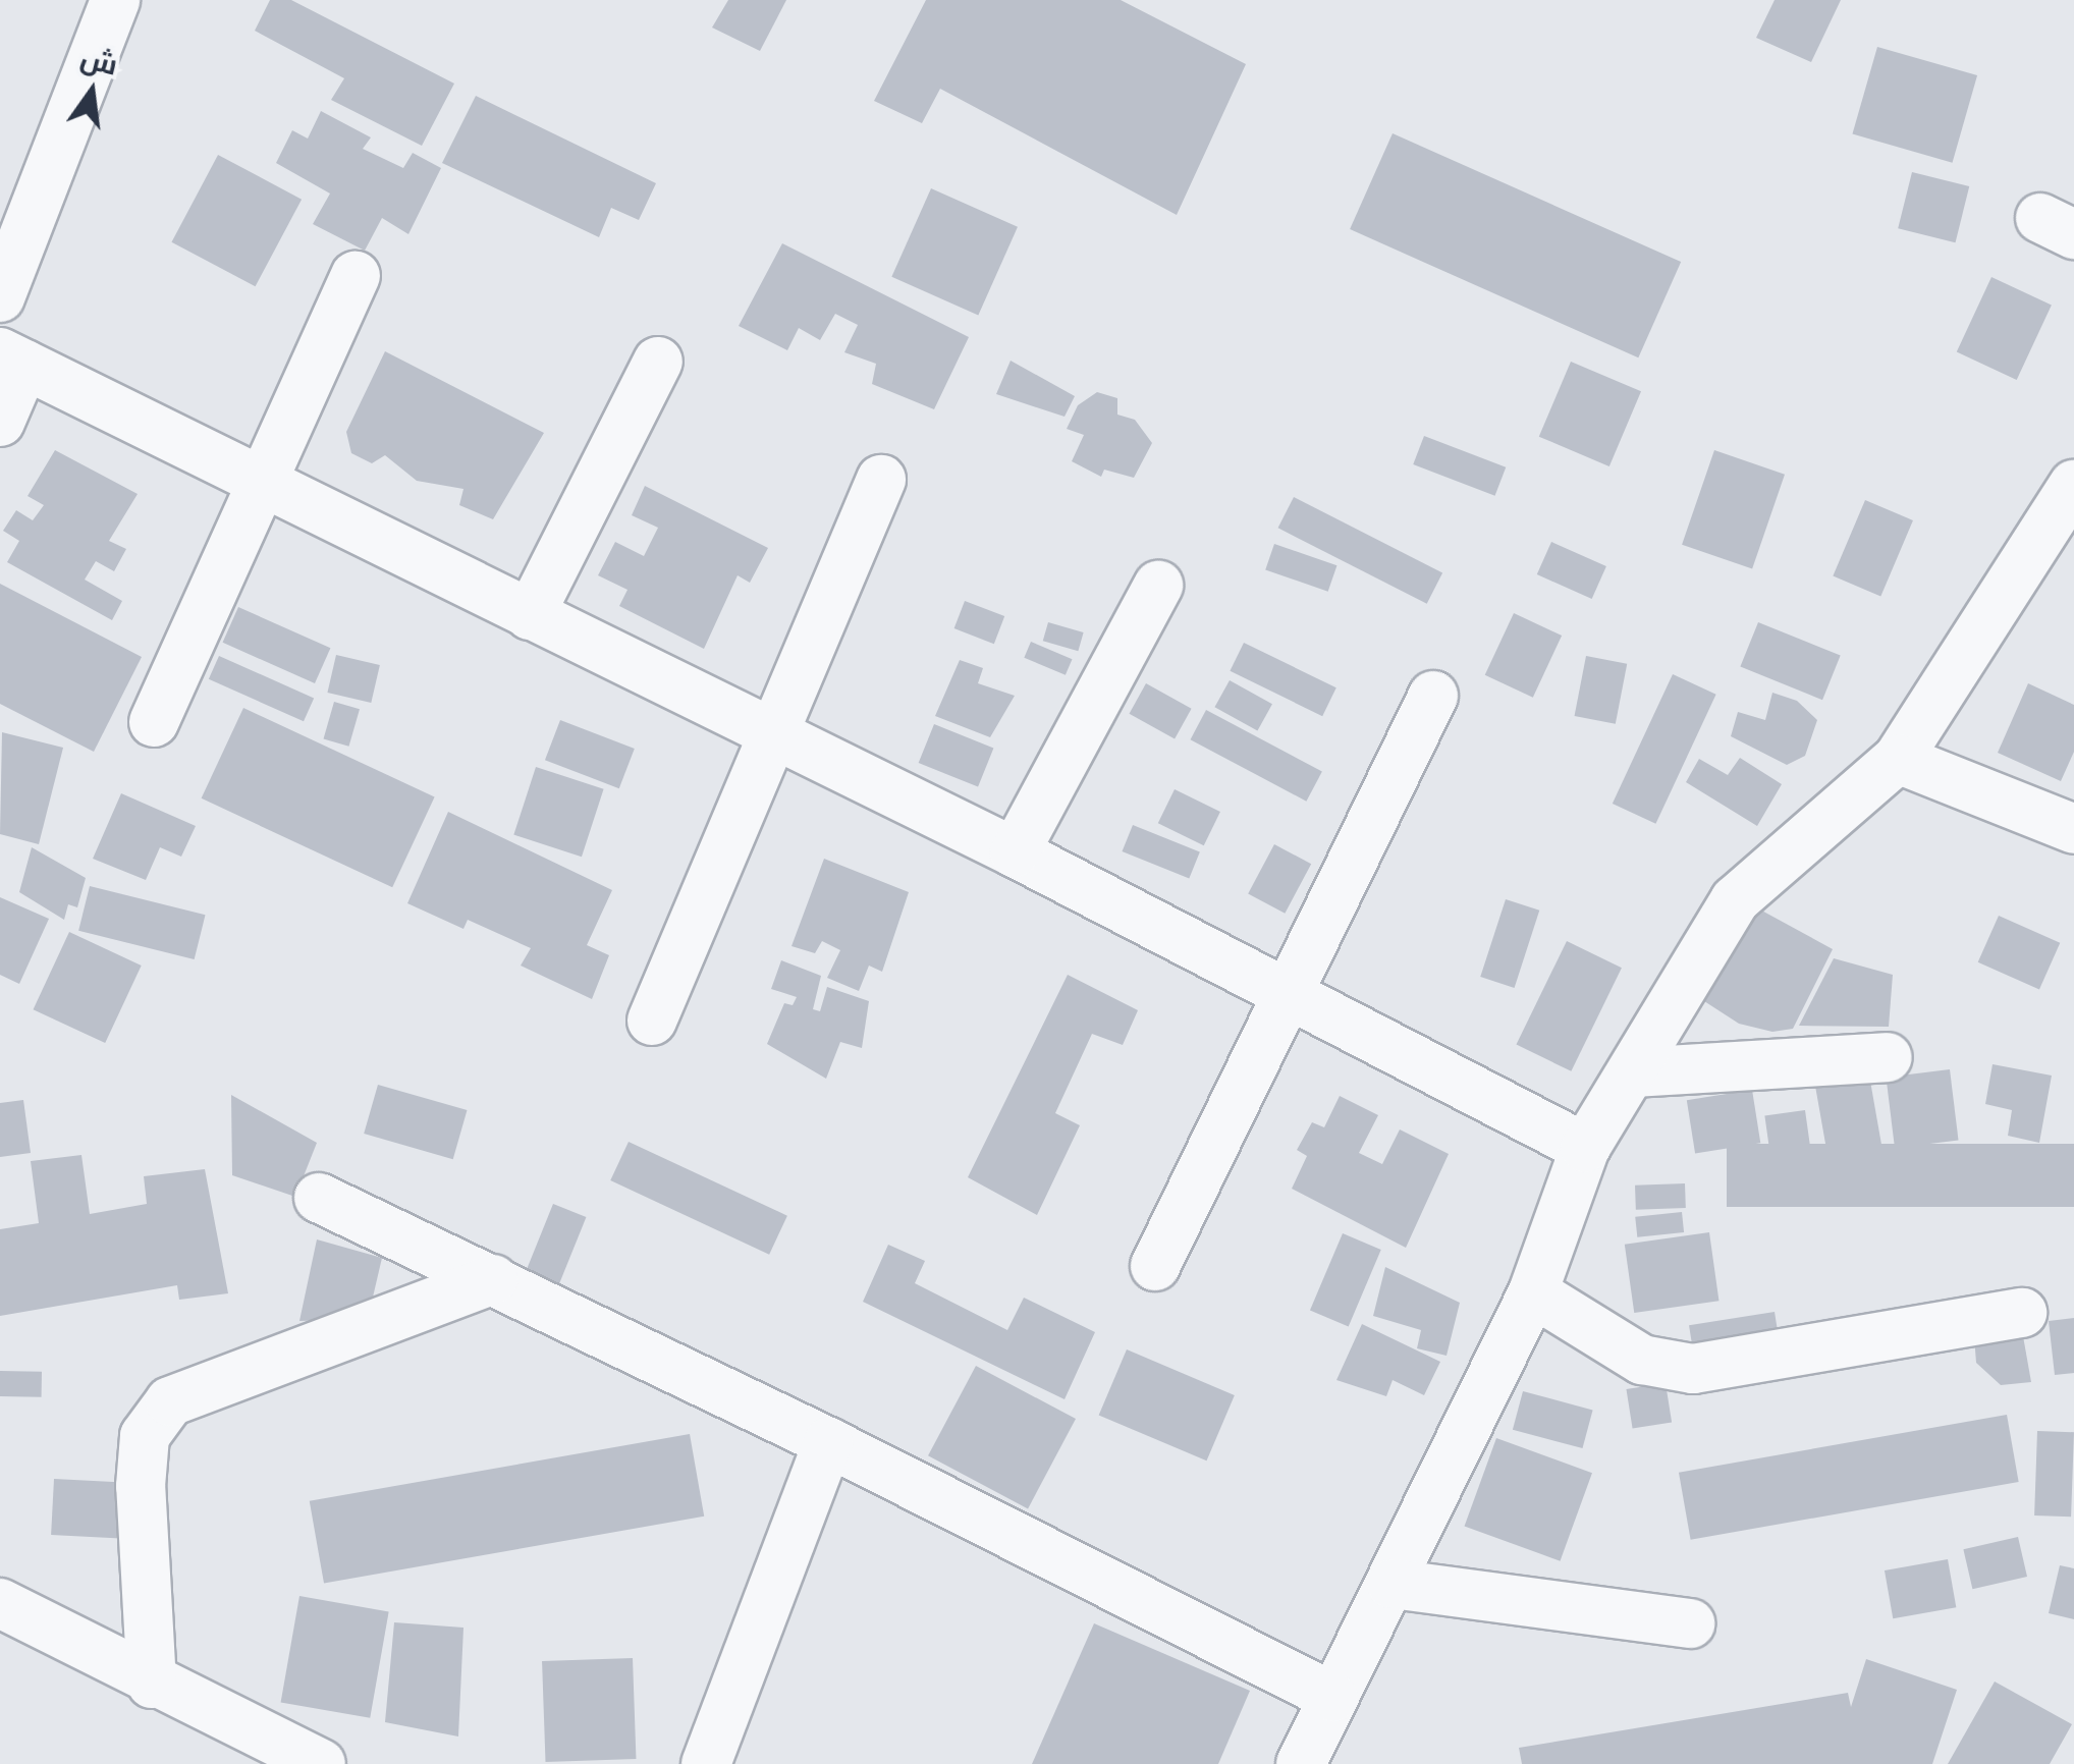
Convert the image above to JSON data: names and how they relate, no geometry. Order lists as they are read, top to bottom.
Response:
{
  "north": "top"
}
